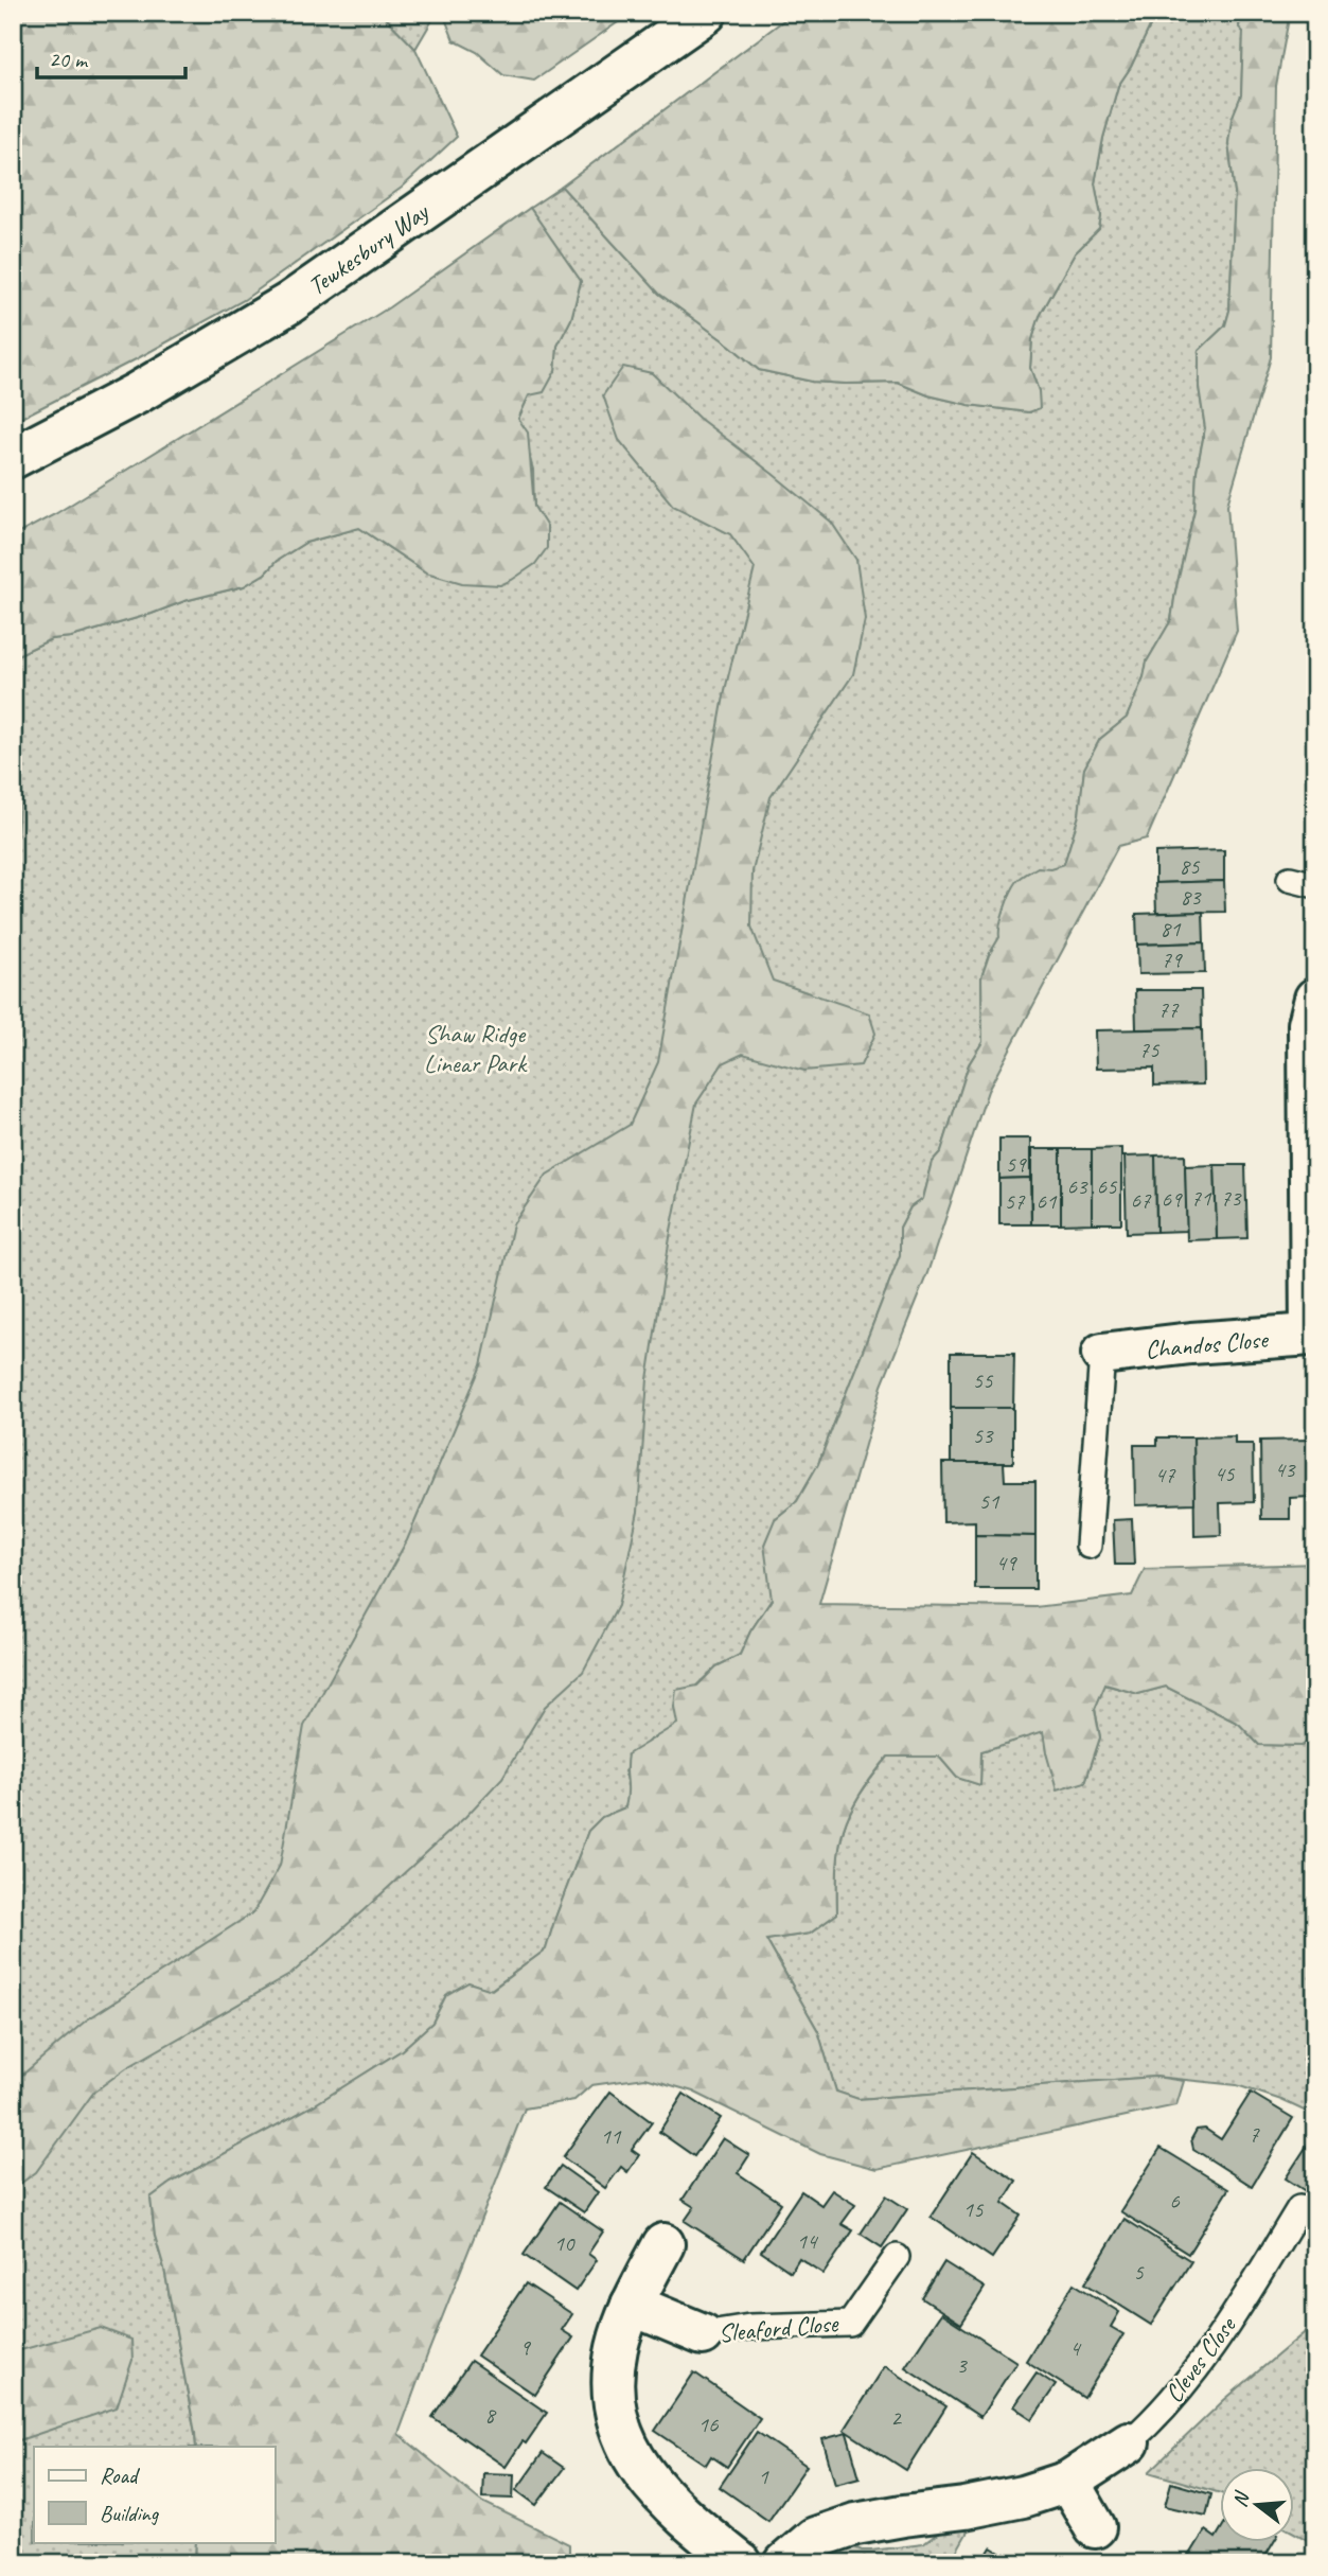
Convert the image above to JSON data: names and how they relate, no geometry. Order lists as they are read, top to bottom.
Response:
{
  "streets": {
    "street": [
      "Tewkesbury Way",
      "Chandos Close",
      "Sleaford Close",
      "Cleves Close"
    ]
  },
  "parks": ["Shaw Ridge Linear Park"],
  "house_numbers": [
    "85",
    "83",
    "81",
    "79",
    "77",
    "75",
    "59",
    "63",
    "65",
    "71",
    "73",
    "69",
    "67",
    "57",
    "61",
    "55",
    "53",
    "43",
    "45",
    "47",
    "51",
    "49",
    "7",
    "11",
    "6",
    "15",
    "14",
    "10",
    "5",
    "9",
    "4",
    "3",
    "8",
    "2",
    "16",
    "1"
  ],
  "legend": ["Road", "Building"],
  "scale_bar": "20 m",
  "north": "left"
}
